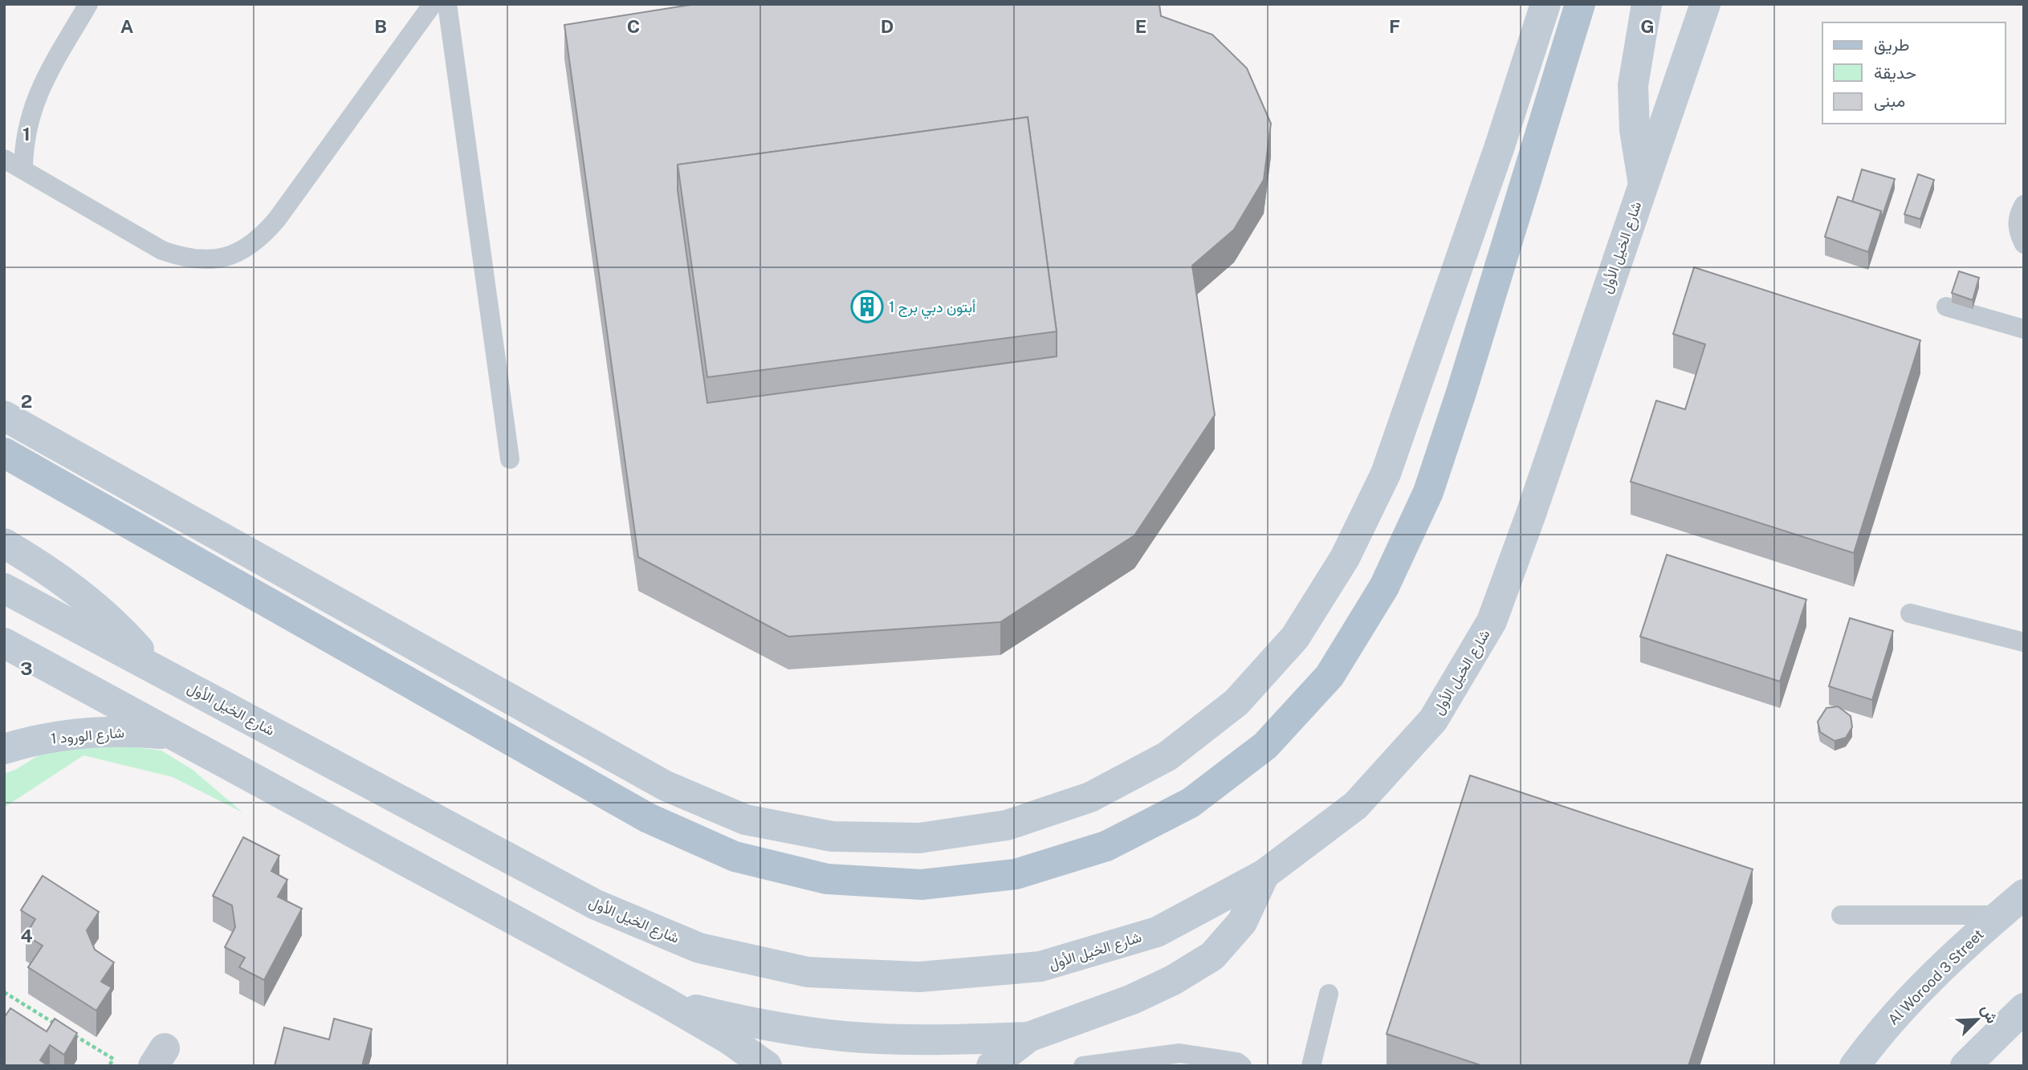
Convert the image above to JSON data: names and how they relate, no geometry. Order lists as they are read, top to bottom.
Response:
{
  "streets": {
    "main road": ["شارع الخيل الأول", "شارع الورود 1", "Al Worood 3 Street"]
  },
  "places": {
    "building": ["أبتون دبي برج 1"]
  },
  "legend": ["طريق", "حديقة", "مبنى"],
  "north": "top right",
  "grid": {
    "columns": [
      "A",
      "B",
      "C",
      "D",
      "E",
      "F",
      "G"
    ],
    "rows": [
      "1",
      "2",
      "3",
      "4"
    ]
  }
}
